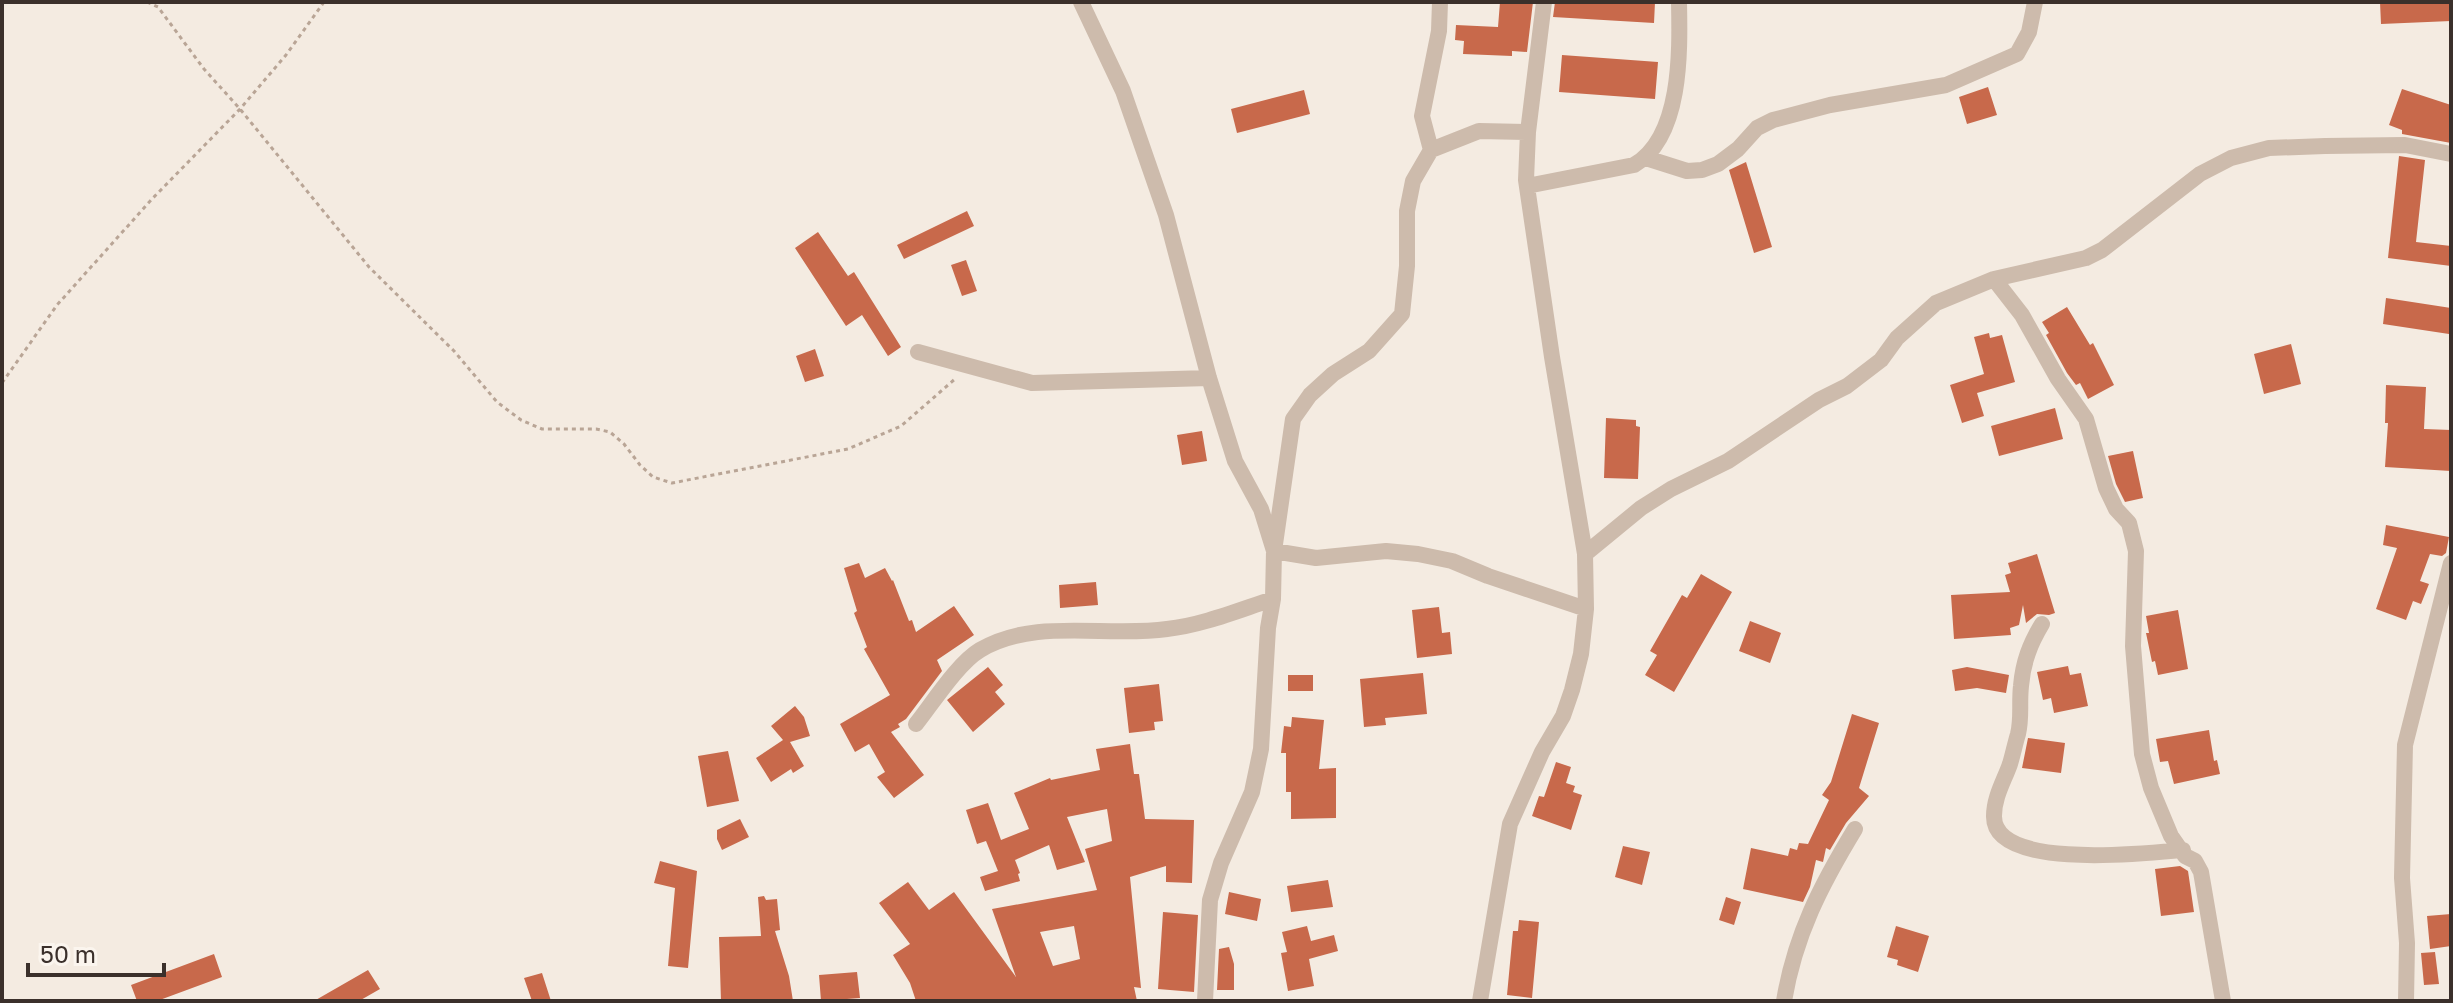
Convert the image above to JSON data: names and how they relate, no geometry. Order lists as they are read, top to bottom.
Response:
{
  "scale_bar": "50 m"
}
